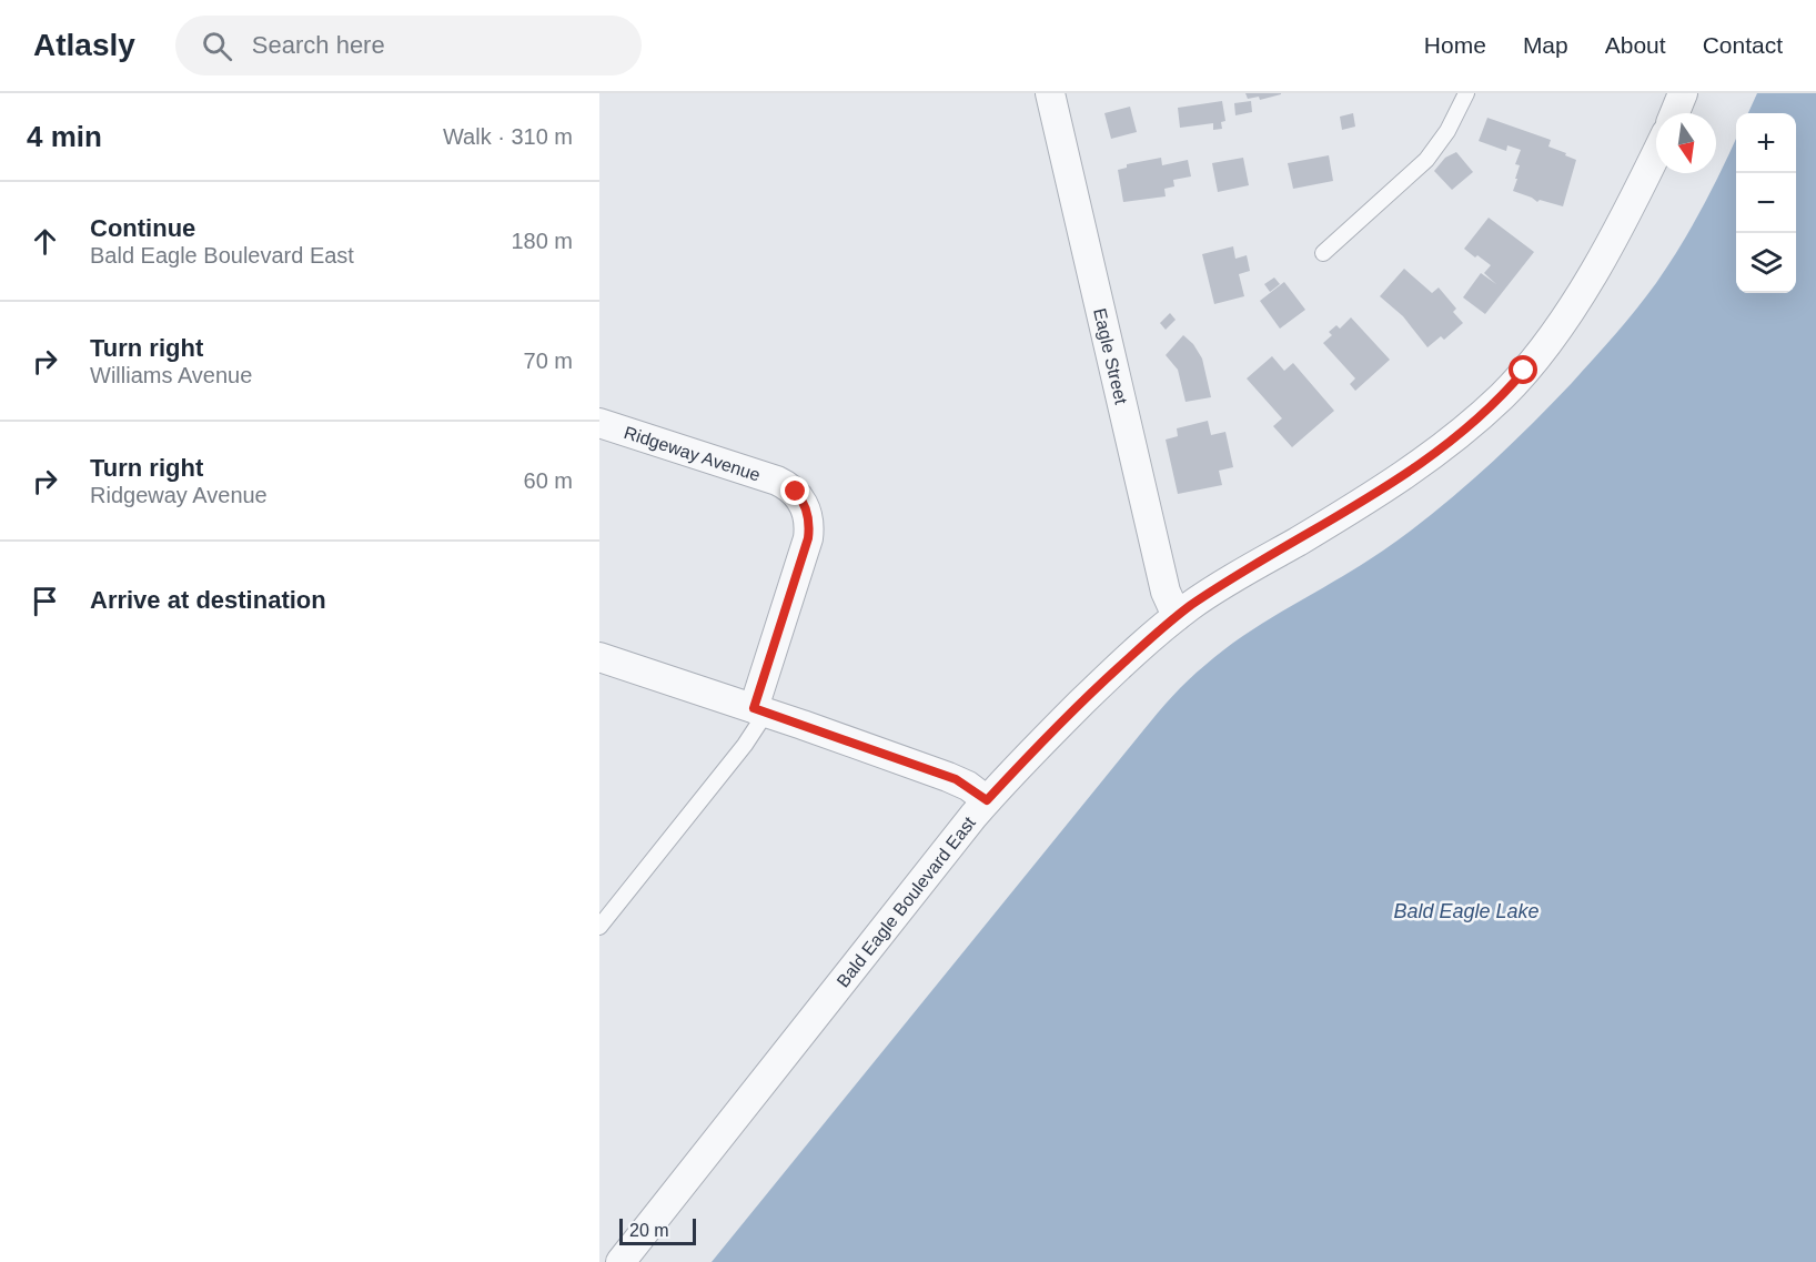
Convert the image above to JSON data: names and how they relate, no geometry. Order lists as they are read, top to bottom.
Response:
{
  "streets": {
    "street": ["Eagle Street", "Ridgeway Avenue", "Bald Eagle Boulevard East"]
  },
  "crossings": [
    ["Eagle Street", "Bald Eagle Boulevard East"]
  ],
  "water": ["Bald Eagle Lake"],
  "scale_bar": "20 m",
  "north": "bottom",
  "page": {
    "header": "Atlasly",
    "search": "Search here",
    "nav": [
      "Home",
      "Map",
      "About",
      "Contact"
    ],
    "heading": ["4 min", "Walk · 310 m"],
    "map_buttons": ["+", "−"],
    "list": [
      ["Continue", "Bald Eagle Boulevard East", "180 m"],
      ["Turn right", "Williams Avenue", "70 m"],
      ["Turn right", "Ridgeway Avenue", "60 m"],
      "Arrive at destination"
    ],
    "scale": "20 m"
  }
}
